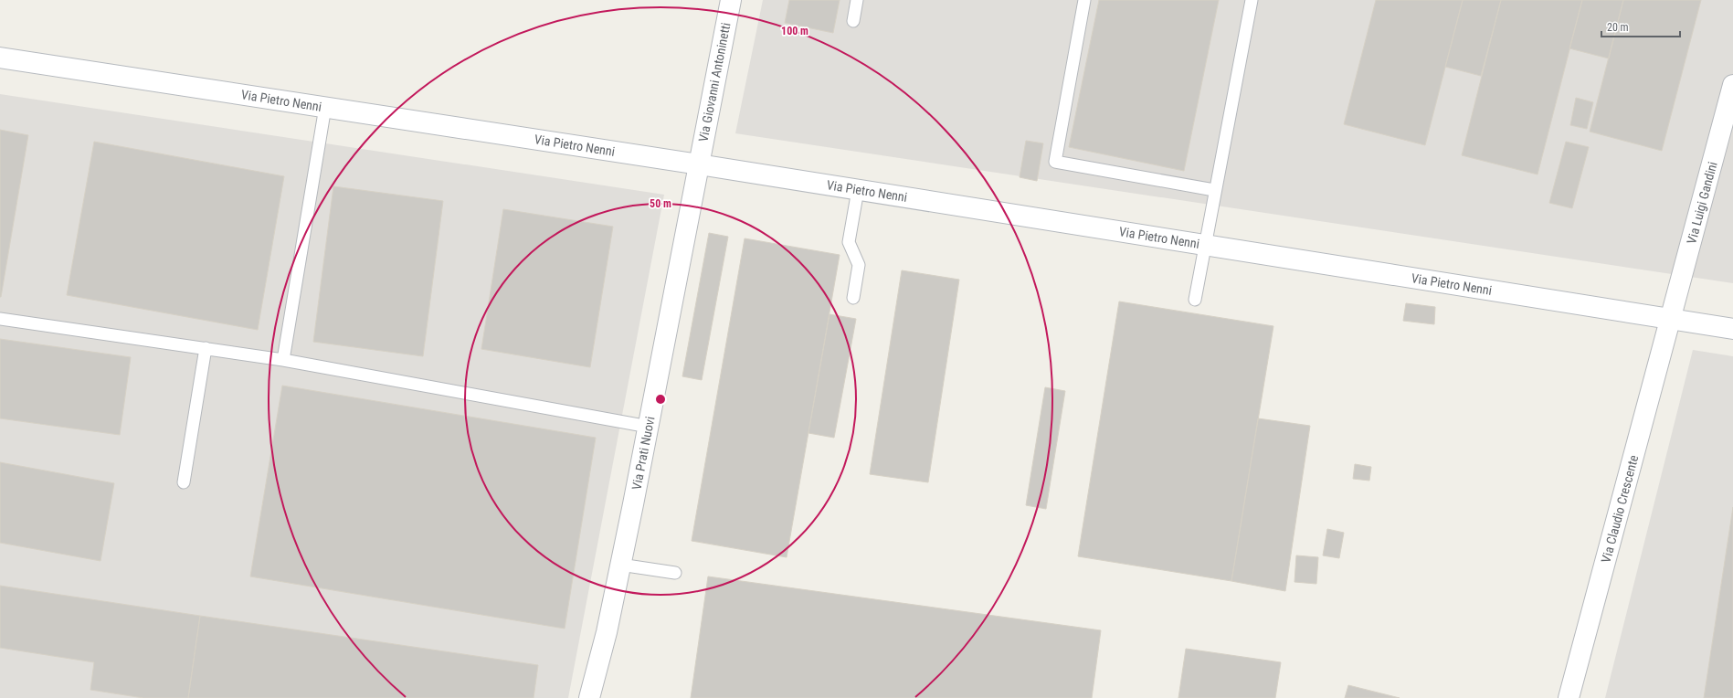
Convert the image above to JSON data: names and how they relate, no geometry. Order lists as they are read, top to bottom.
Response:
{
  "streets": {
    "street": [
      "Via Giovanni Antoninetti",
      "Via Pietro Nenni",
      "Via Luigi Gandini",
      "Via Prati Nuovi",
      "Via Claudio Crescente"
    ]
  },
  "crossings": [
    ["Via Giovanni Antoninetti", "Via Pietro Nenni"],
    ["Via Giovanni Antoninetti", "Via Prati Nuovi"],
    ["Via Pietro Nenni", "Via Luigi Gandini"],
    ["Via Pietro Nenni", "Via Prati Nuovi"],
    ["Via Pietro Nenni", "Via Claudio Crescente"],
    ["Via Luigi Gandini", "Via Claudio Crescente"]
  ],
  "scale_bar": "20 m",
  "rings": ["100 m", "50 m"]
}
